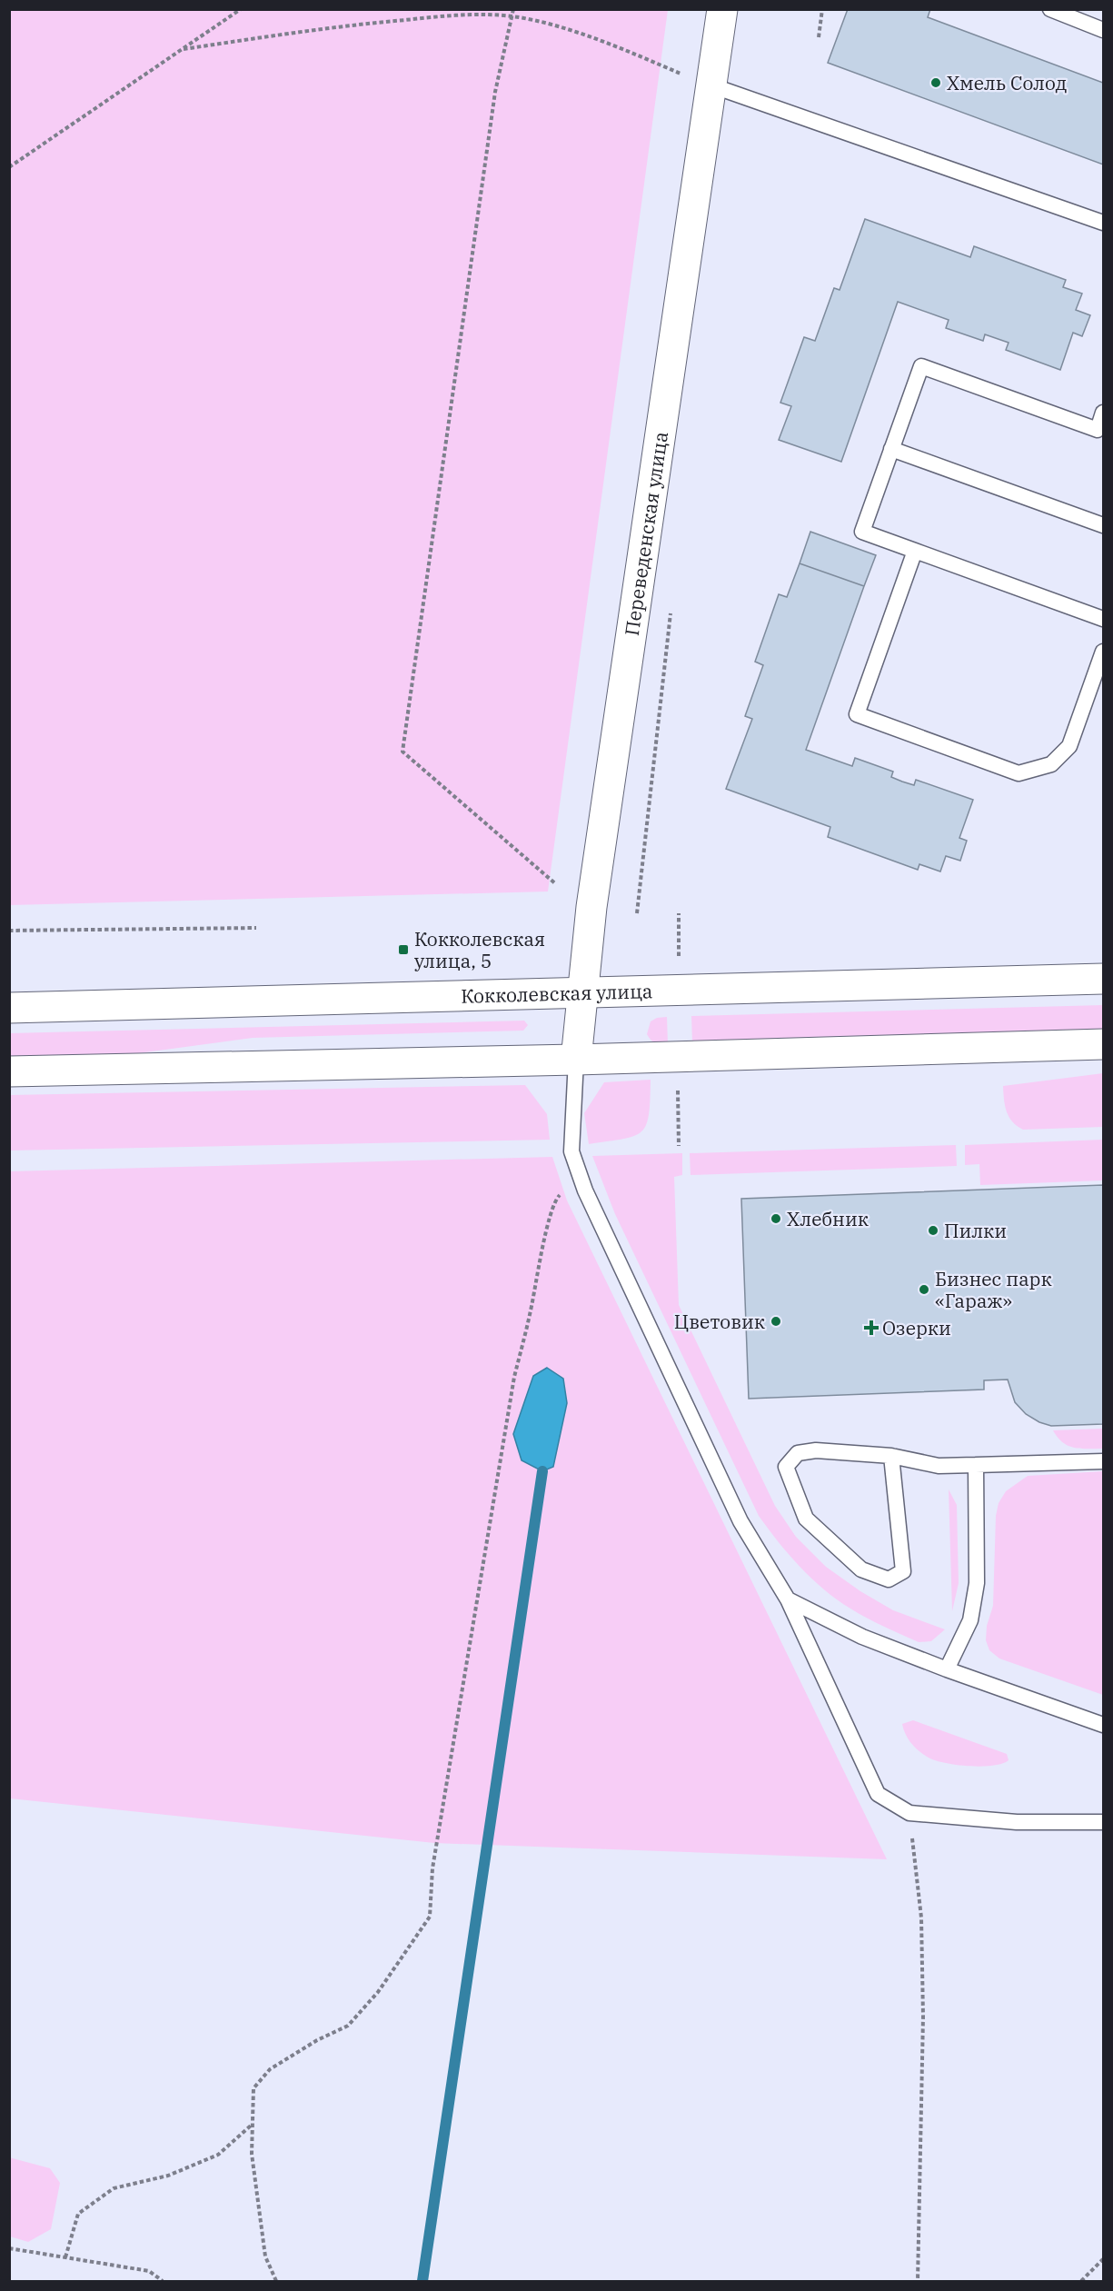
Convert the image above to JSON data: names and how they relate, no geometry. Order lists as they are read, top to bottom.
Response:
{
  "streets": {
    "street": ["Переведенская улица", "Кокколевская улица"]
  },
  "crossings": [
    ["Переведенская улица", "Кокколевская улица"]
  ],
  "places": {
    "other": [
      "Хмель Солод",
      "Хлебник",
      "Пилки",
      "Бизнес парк «Гараж»",
      "Цветовик"
    ],
    "transit": ["Кокколевская улица, 5"],
    "health": ["Озерки"]
  }
}
